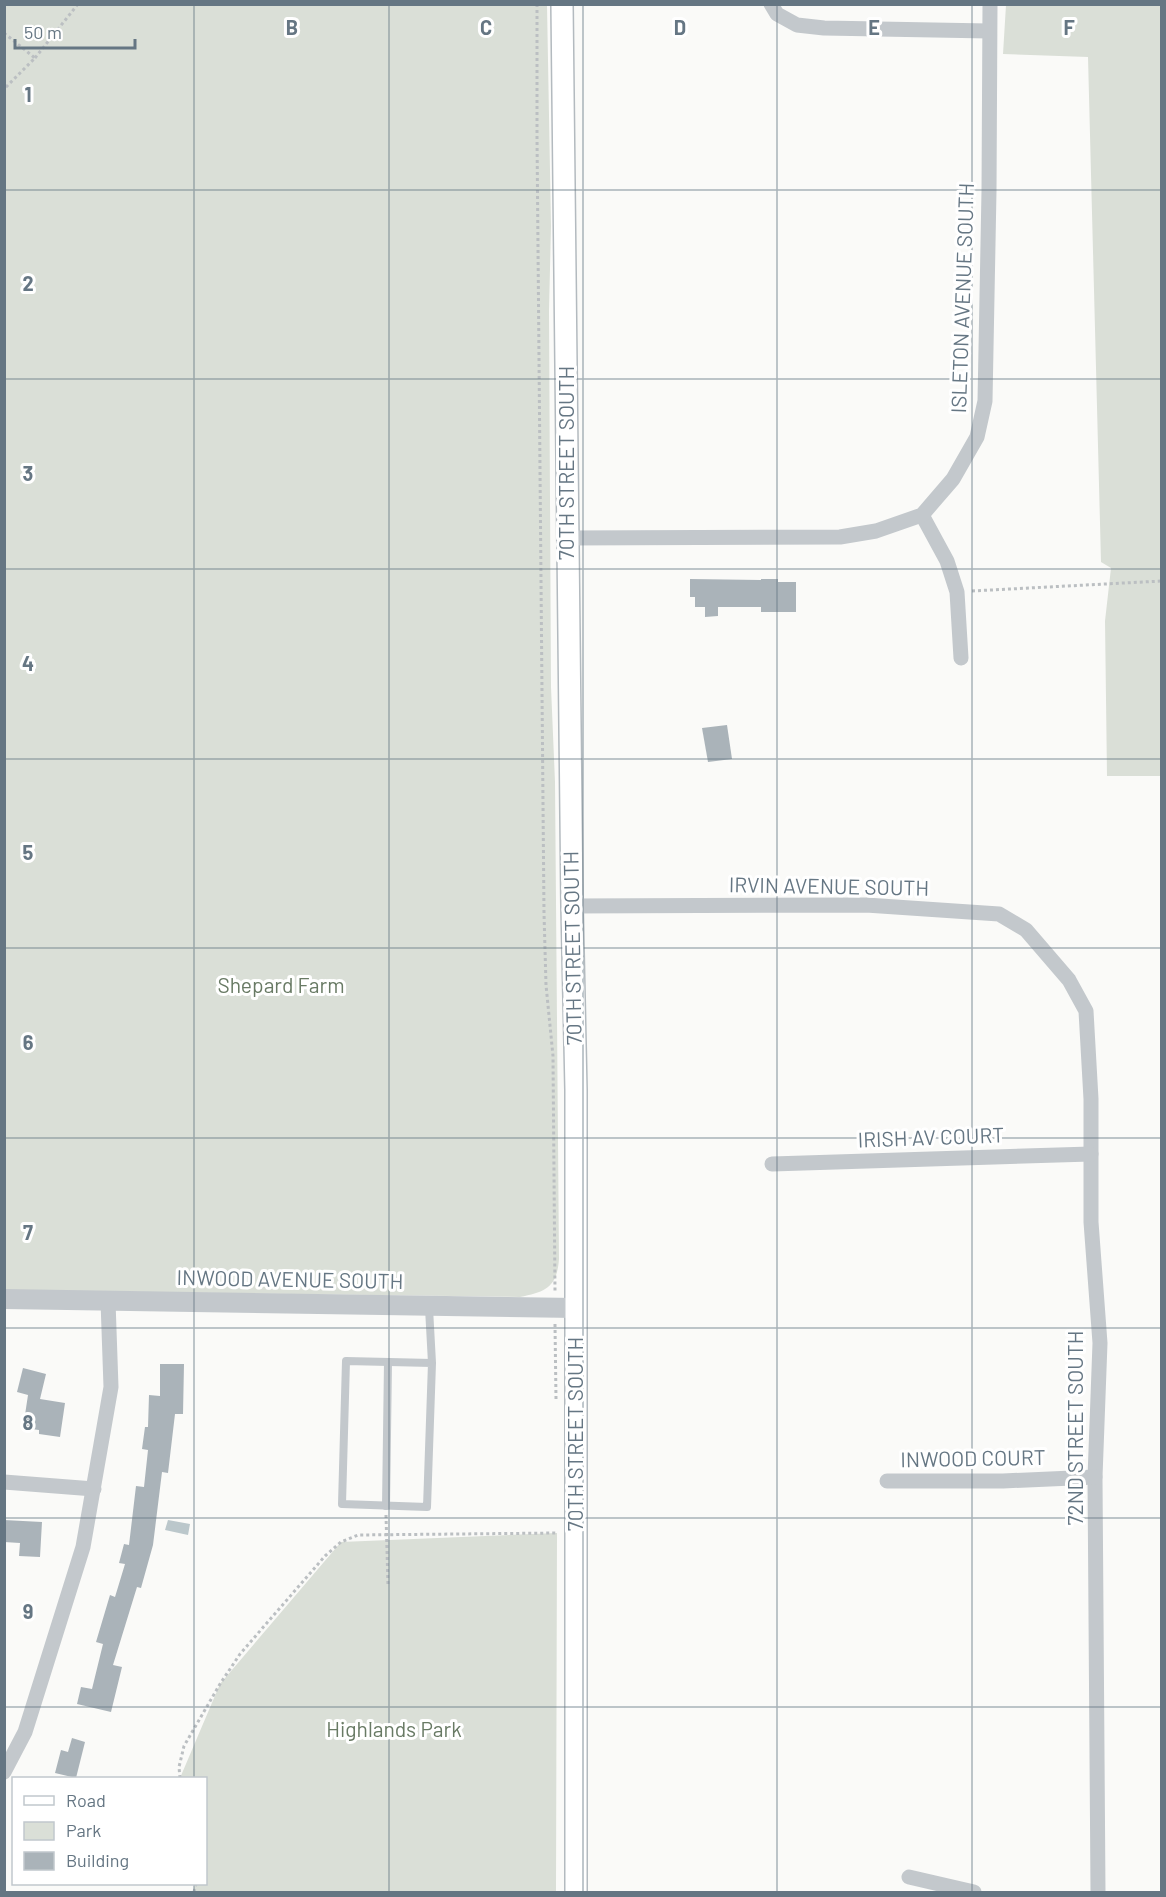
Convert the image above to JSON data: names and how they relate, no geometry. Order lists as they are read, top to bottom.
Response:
{
  "streets": {
    "main road": ["70TH STREET SOUTH"],
    "street": [
      "ISLETON AVENUE SOUTH",
      "IRVIN AVENUE SOUTH",
      "IRISH AV COURT",
      "INWOOD AVENUE SOUTH",
      "72ND STREET SOUTH",
      "INWOOD COURT"
    ]
  },
  "crossings": [
    ["70TH STREET SOUTH", "IRVIN AVENUE SOUTH"],
    ["70TH STREET SOUTH", "INWOOD AVENUE SOUTH"],
    ["IRVIN AVENUE SOUTH", "72ND STREET SOUTH"],
    ["IRISH AV COURT", "72ND STREET SOUTH"],
    ["72ND STREET SOUTH", "INWOOD COURT"]
  ],
  "parks": ["Shepard Farm", "Highlands Park"],
  "legend": ["Road", "Park", "Building"],
  "scale_bar": "50 m",
  "grid": {
    "columns": [
      "B",
      "C",
      "D",
      "E",
      "F"
    ],
    "rows": [
      "1",
      "2",
      "3",
      "4",
      "5",
      "6",
      "7",
      "8",
      "9"
    ]
  }
}
